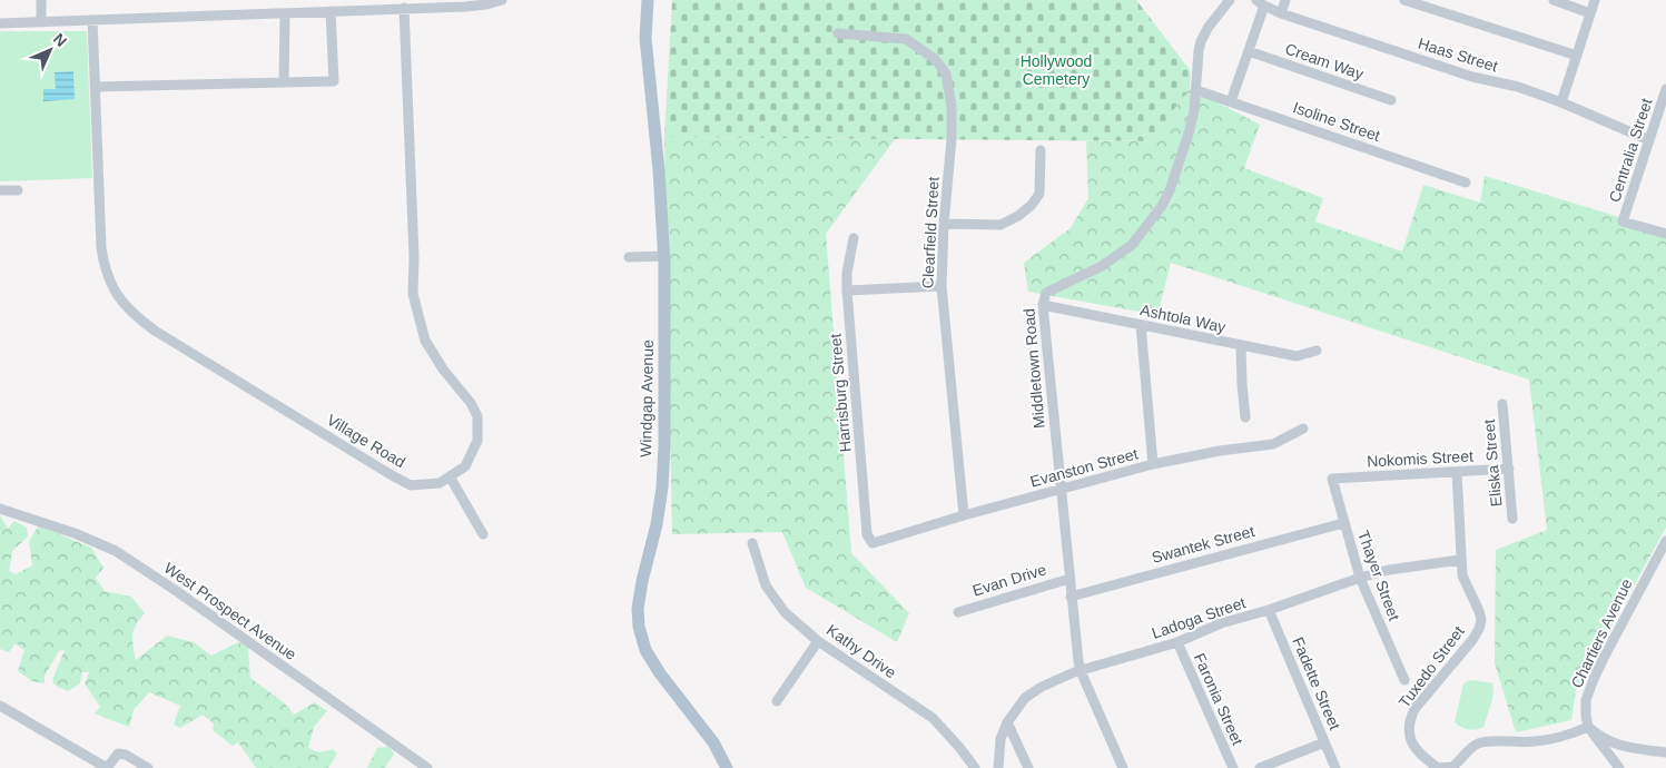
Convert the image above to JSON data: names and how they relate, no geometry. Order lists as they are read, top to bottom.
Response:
{
  "streets": {
    "main road": ["Windgap Avenue"],
    "street": [
      "Haas Street",
      "Cream Way",
      "Isoline Street",
      "Centralia Street",
      "Clearfield Street",
      "Ashtola Way",
      "Middletown Road",
      "Harrisburg Street",
      "Village Road",
      "Nokomis Street",
      "Eliska Street",
      "Evanston Street",
      "Swantek Street",
      "Thayer Street",
      "Evan Drive",
      "West Prospect Avenue",
      "Ladoga Street",
      "Chartiers Avenue",
      "Kathy Drive",
      "Tuxedo Street",
      "Fadette Street",
      "Faronia Street"
    ]
  },
  "crossings": [
    ["Haas Street", "Centralia Street"],
    ["Isoline Street", "Middletown Road"],
    ["Clearfield Street", "Evanston Street"],
    ["Ashtola Way", "Middletown Road"],
    ["Middletown Road", "Evanston Street"],
    ["Middletown Road", "Swantek Street"],
    ["Middletown Road", "Evan Drive"],
    ["Middletown Road", "Ladoga Street"],
    ["Harrisburg Street", "Evanston Street"],
    ["Nokomis Street", "Eliska Street"],
    ["Nokomis Street", "Thayer Street"],
    ["Nokomis Street", "Tuxedo Street"],
    ["Swantek Street", "Thayer Street"],
    ["Thayer Street", "Ladoga Street"],
    ["Ladoga Street", "Tuxedo Street"],
    ["Ladoga Street", "Fadette Street"],
    ["Ladoga Street", "Faronia Street"],
    ["Chartiers Avenue", "Tuxedo Street"]
  ],
  "parks": ["Hollywood Cemetery"],
  "north": "top right"
}
